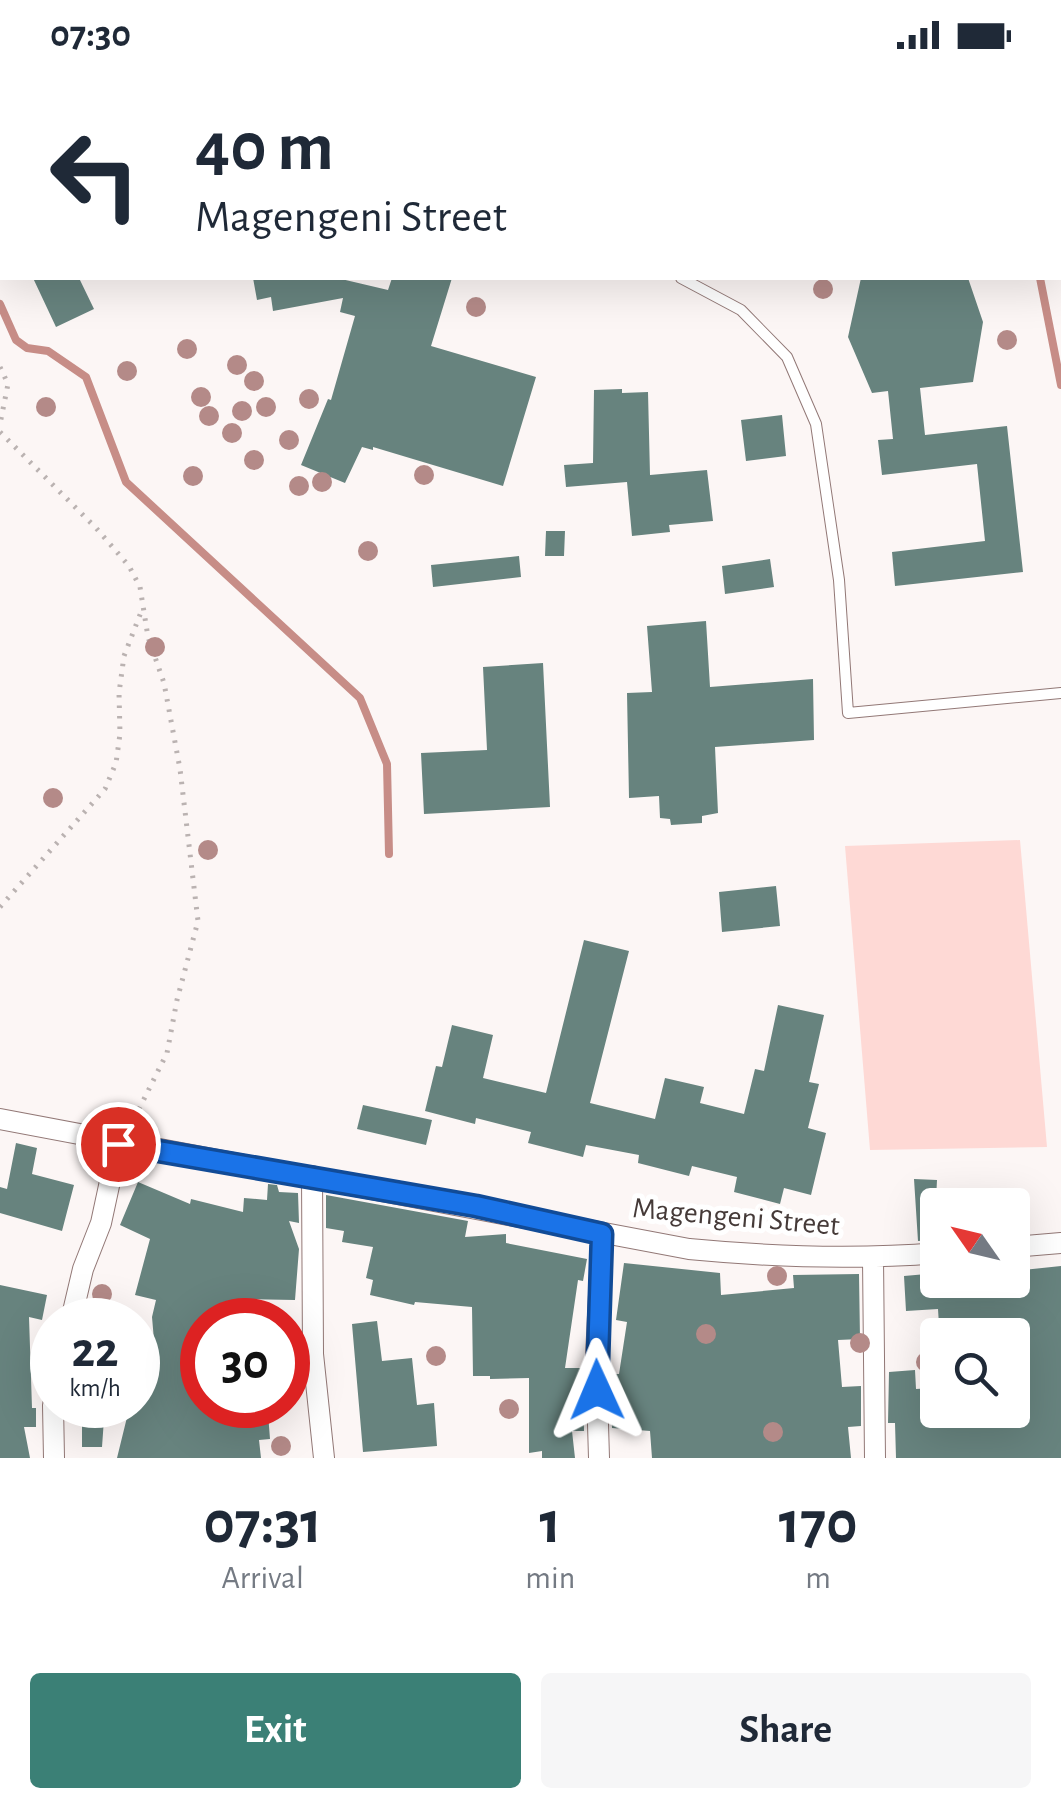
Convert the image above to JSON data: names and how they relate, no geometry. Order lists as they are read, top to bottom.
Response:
{
  "streets": {
    "street": ["Magengeni Street"]
  },
  "north": "top left",
  "page": {
    "status": "07:30",
    "turn": ["40 m", "Magengeni Street"],
    "speed": "22 km/h",
    "limit": "30",
    "eta": [
      "07:31",
      "Arrival",
      "1",
      "min",
      "170",
      "m"
    ],
    "buttons": ["Exit", "Share"]
  }
}
